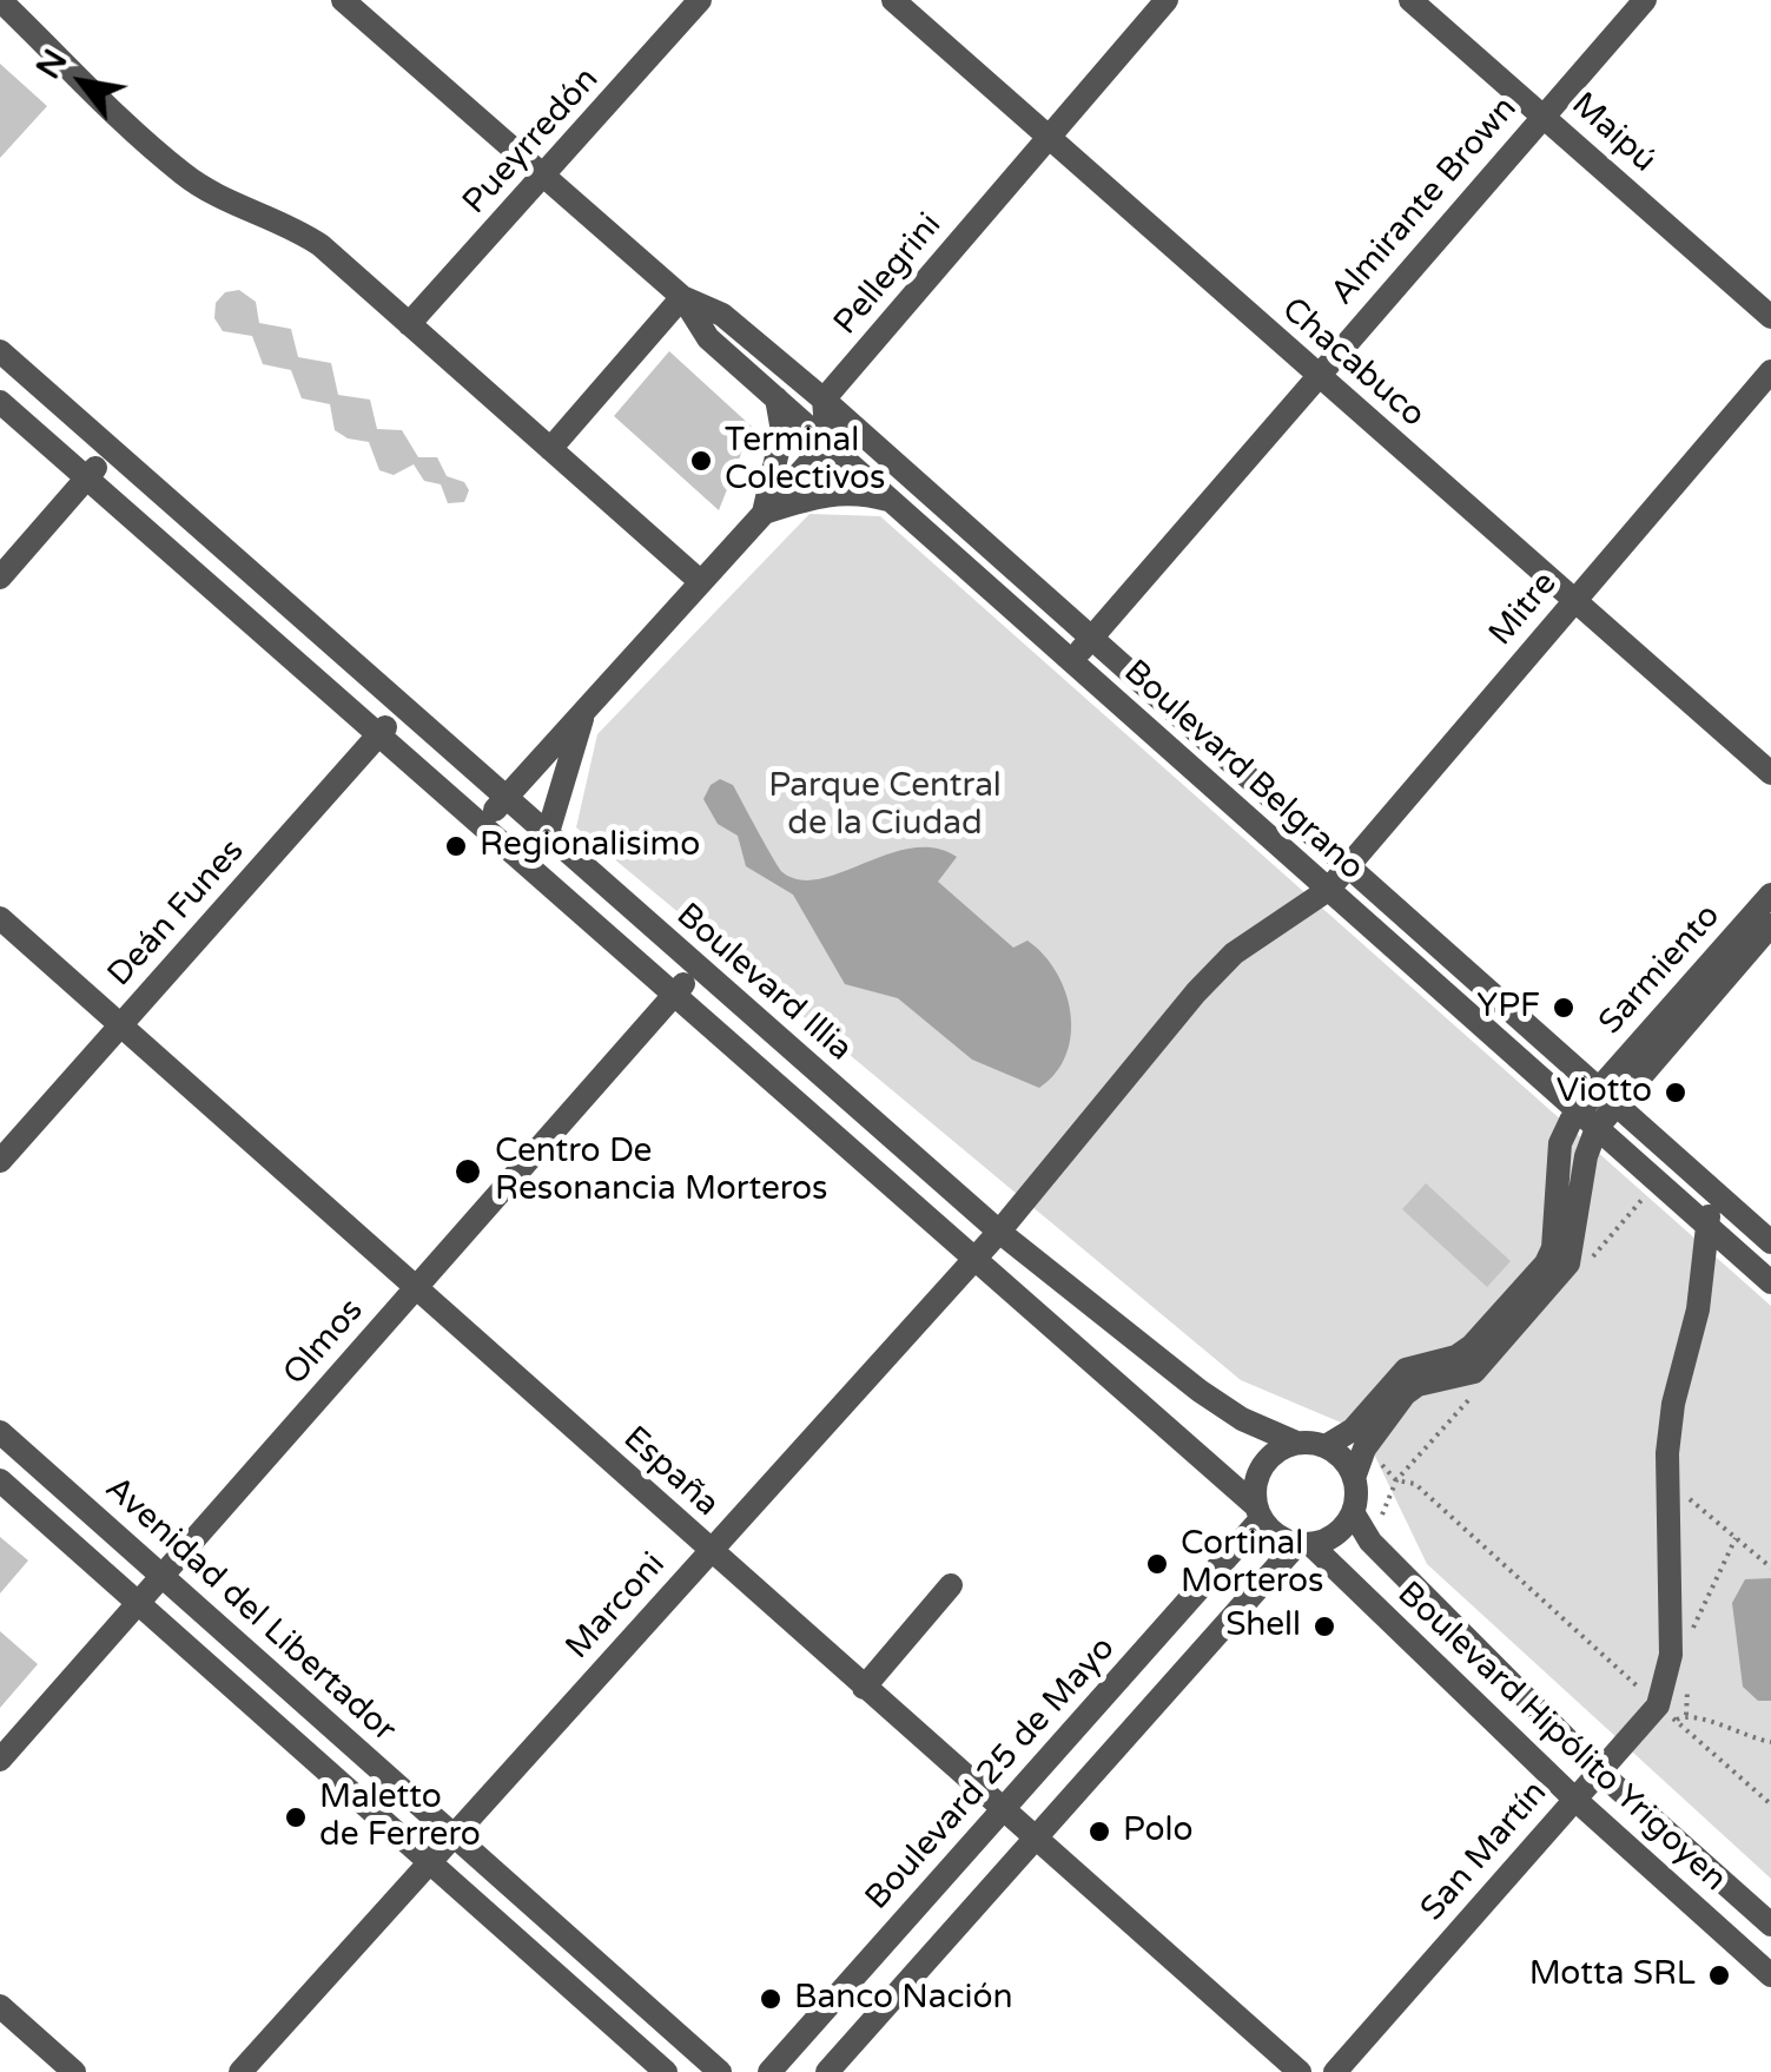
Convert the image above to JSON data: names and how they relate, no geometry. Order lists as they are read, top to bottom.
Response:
{
  "streets": {
    "street": [
      "Maipú",
      "Pueyrredón",
      "Almirante Brown",
      "Pellegrini",
      "Chacabuco",
      "Mitre",
      "Boulevard Belgrano",
      "Deán Funes",
      "Sarmiento",
      "Boulevard Illia",
      "Olmos",
      "España",
      "Marconi",
      "Avenidad del Libertador",
      "Boulevard Hipólito Yrigoyen",
      "Boulevard 25 de Mayo",
      "San Martín"
    ]
  },
  "crossings": [
    ["Maipú", "Almirante Brown"],
    ["Pueyrredón", "Boulevard Belgrano"],
    ["Almirante Brown", "Chacabuco"],
    ["Almirante Brown", "Boulevard Belgrano"],
    ["Pellegrini", "Chacabuco"],
    ["Pellegrini", "Boulevard Belgrano"],
    ["Chacabuco", "Mitre"],
    ["Mitre", "Boulevard Belgrano"],
    ["Mitre", "Marconi"],
    ["Boulevard Belgrano", "Sarmiento"],
    ["Deán Funes", "Boulevard Illia"],
    ["Deán Funes", "España"],
    ["Boulevard Illia", "Olmos"],
    ["Boulevard Illia", "Marconi"],
    ["Boulevard Illia", "Boulevard Hipólito Yrigoyen"],
    ["Boulevard Illia", "Boulevard 25 de Mayo"],
    ["Olmos", "España"],
    ["Olmos", "Avenidad del Libertador"],
    ["España", "Marconi"],
    ["España", "Boulevard 25 de Mayo"],
    ["Marconi", "Avenidad del Libertador"],
    ["Boulevard Hipólito Yrigoyen", "Boulevard 25 de Mayo"],
    ["Boulevard Hipólito Yrigoyen", "San Martín"]
  ],
  "parks": ["Parque Central de la Ciudad"],
  "places": [
    "Terminal Colectivos",
    "Regionalisimo",
    "YPF",
    "Viotto",
    "Centro De Resonancia Morteros",
    "Cortinal Morteros",
    "Shell",
    "Maletto de Ferrero",
    "Polo",
    "Motta SRL",
    "Banco Nación"
  ],
  "north": "top left"
}
